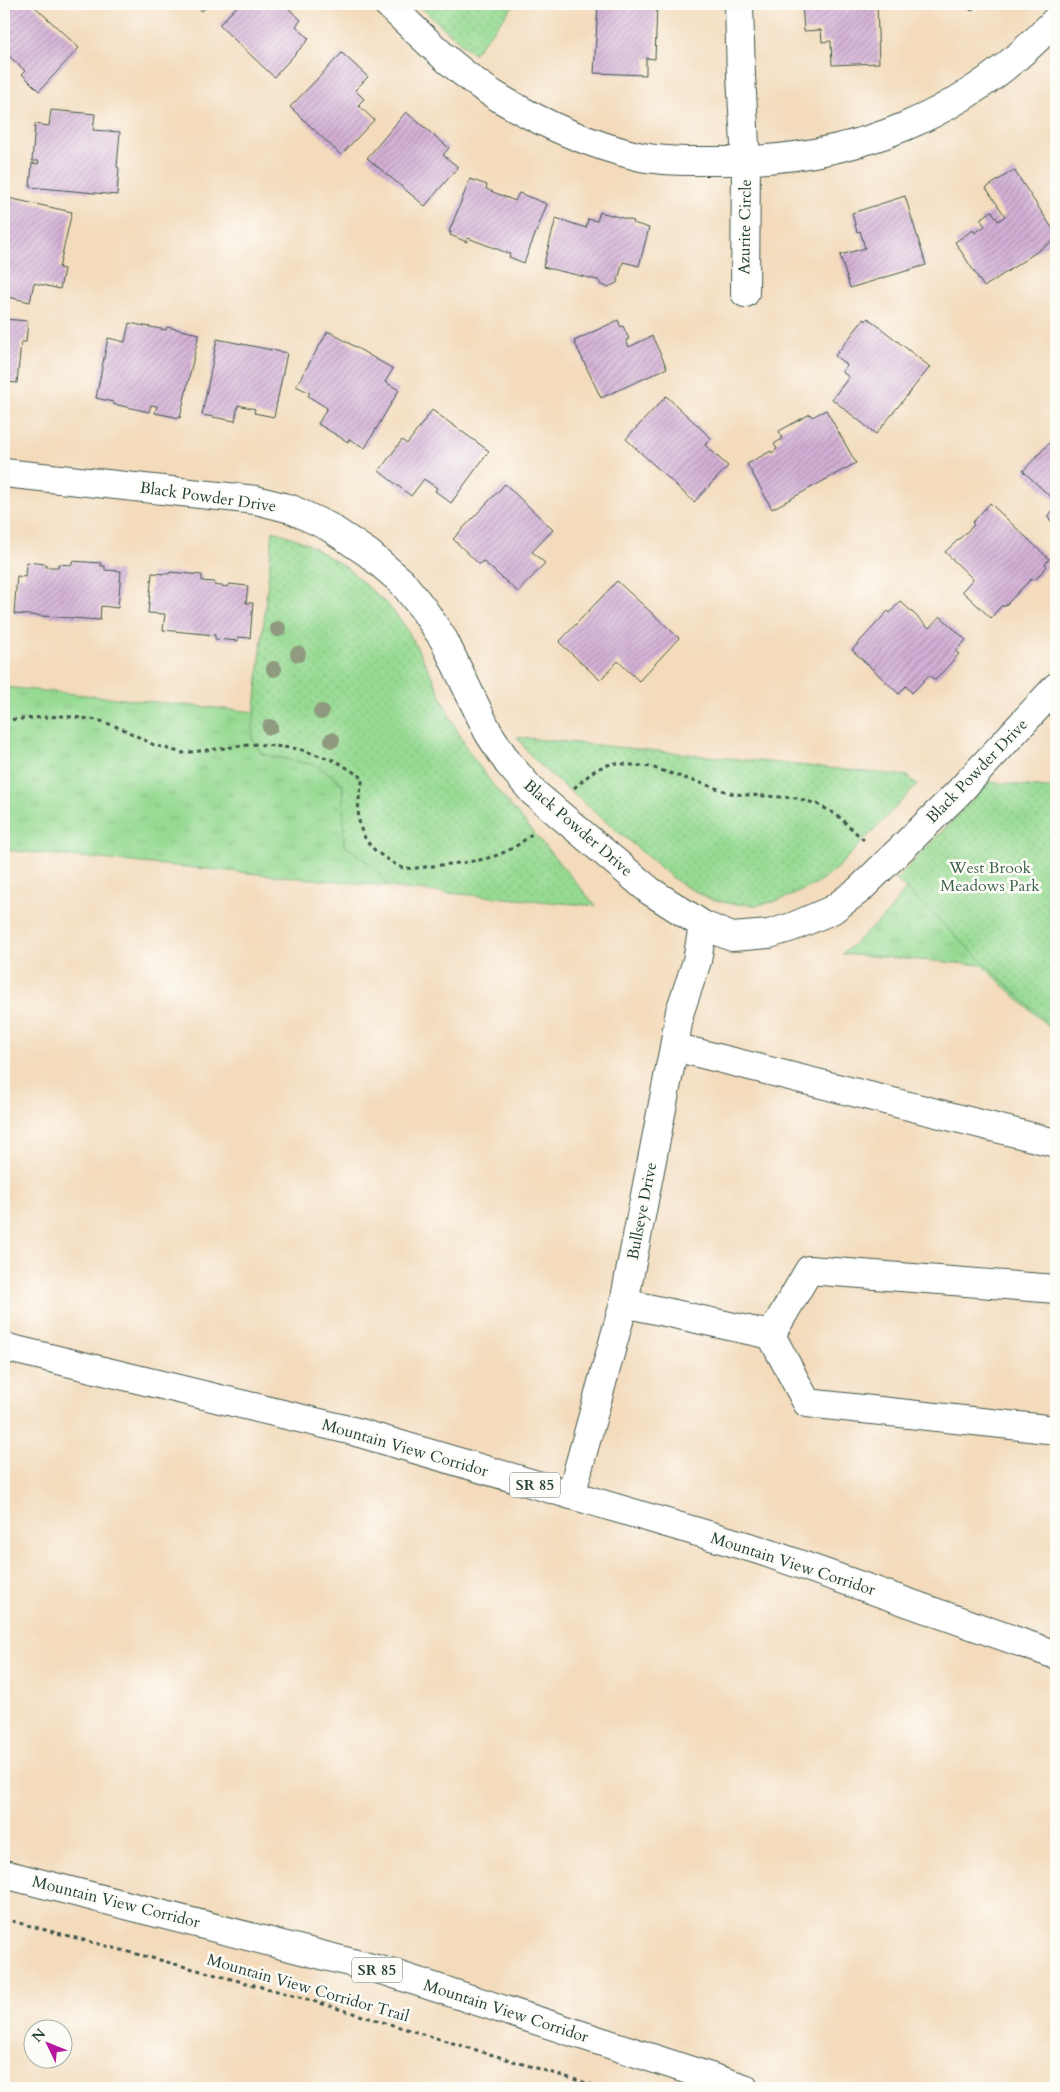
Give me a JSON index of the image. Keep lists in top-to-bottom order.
{
  "streets": {
    "main road": [
      "Azurite Circle",
      "Black Powder Drive",
      "Bullseye Drive",
      "Mountain View Corridor",
      "SR 85"
    ],
    "path": ["Mountain View Corridor Trail"]
  },
  "crossings": [
    ["Black Powder Drive", "Bullseye Drive"],
    ["Bullseye Drive", "Mountain View Corridor"]
  ],
  "parks": ["West Brook Meadows Park"],
  "north": "top left"
}
